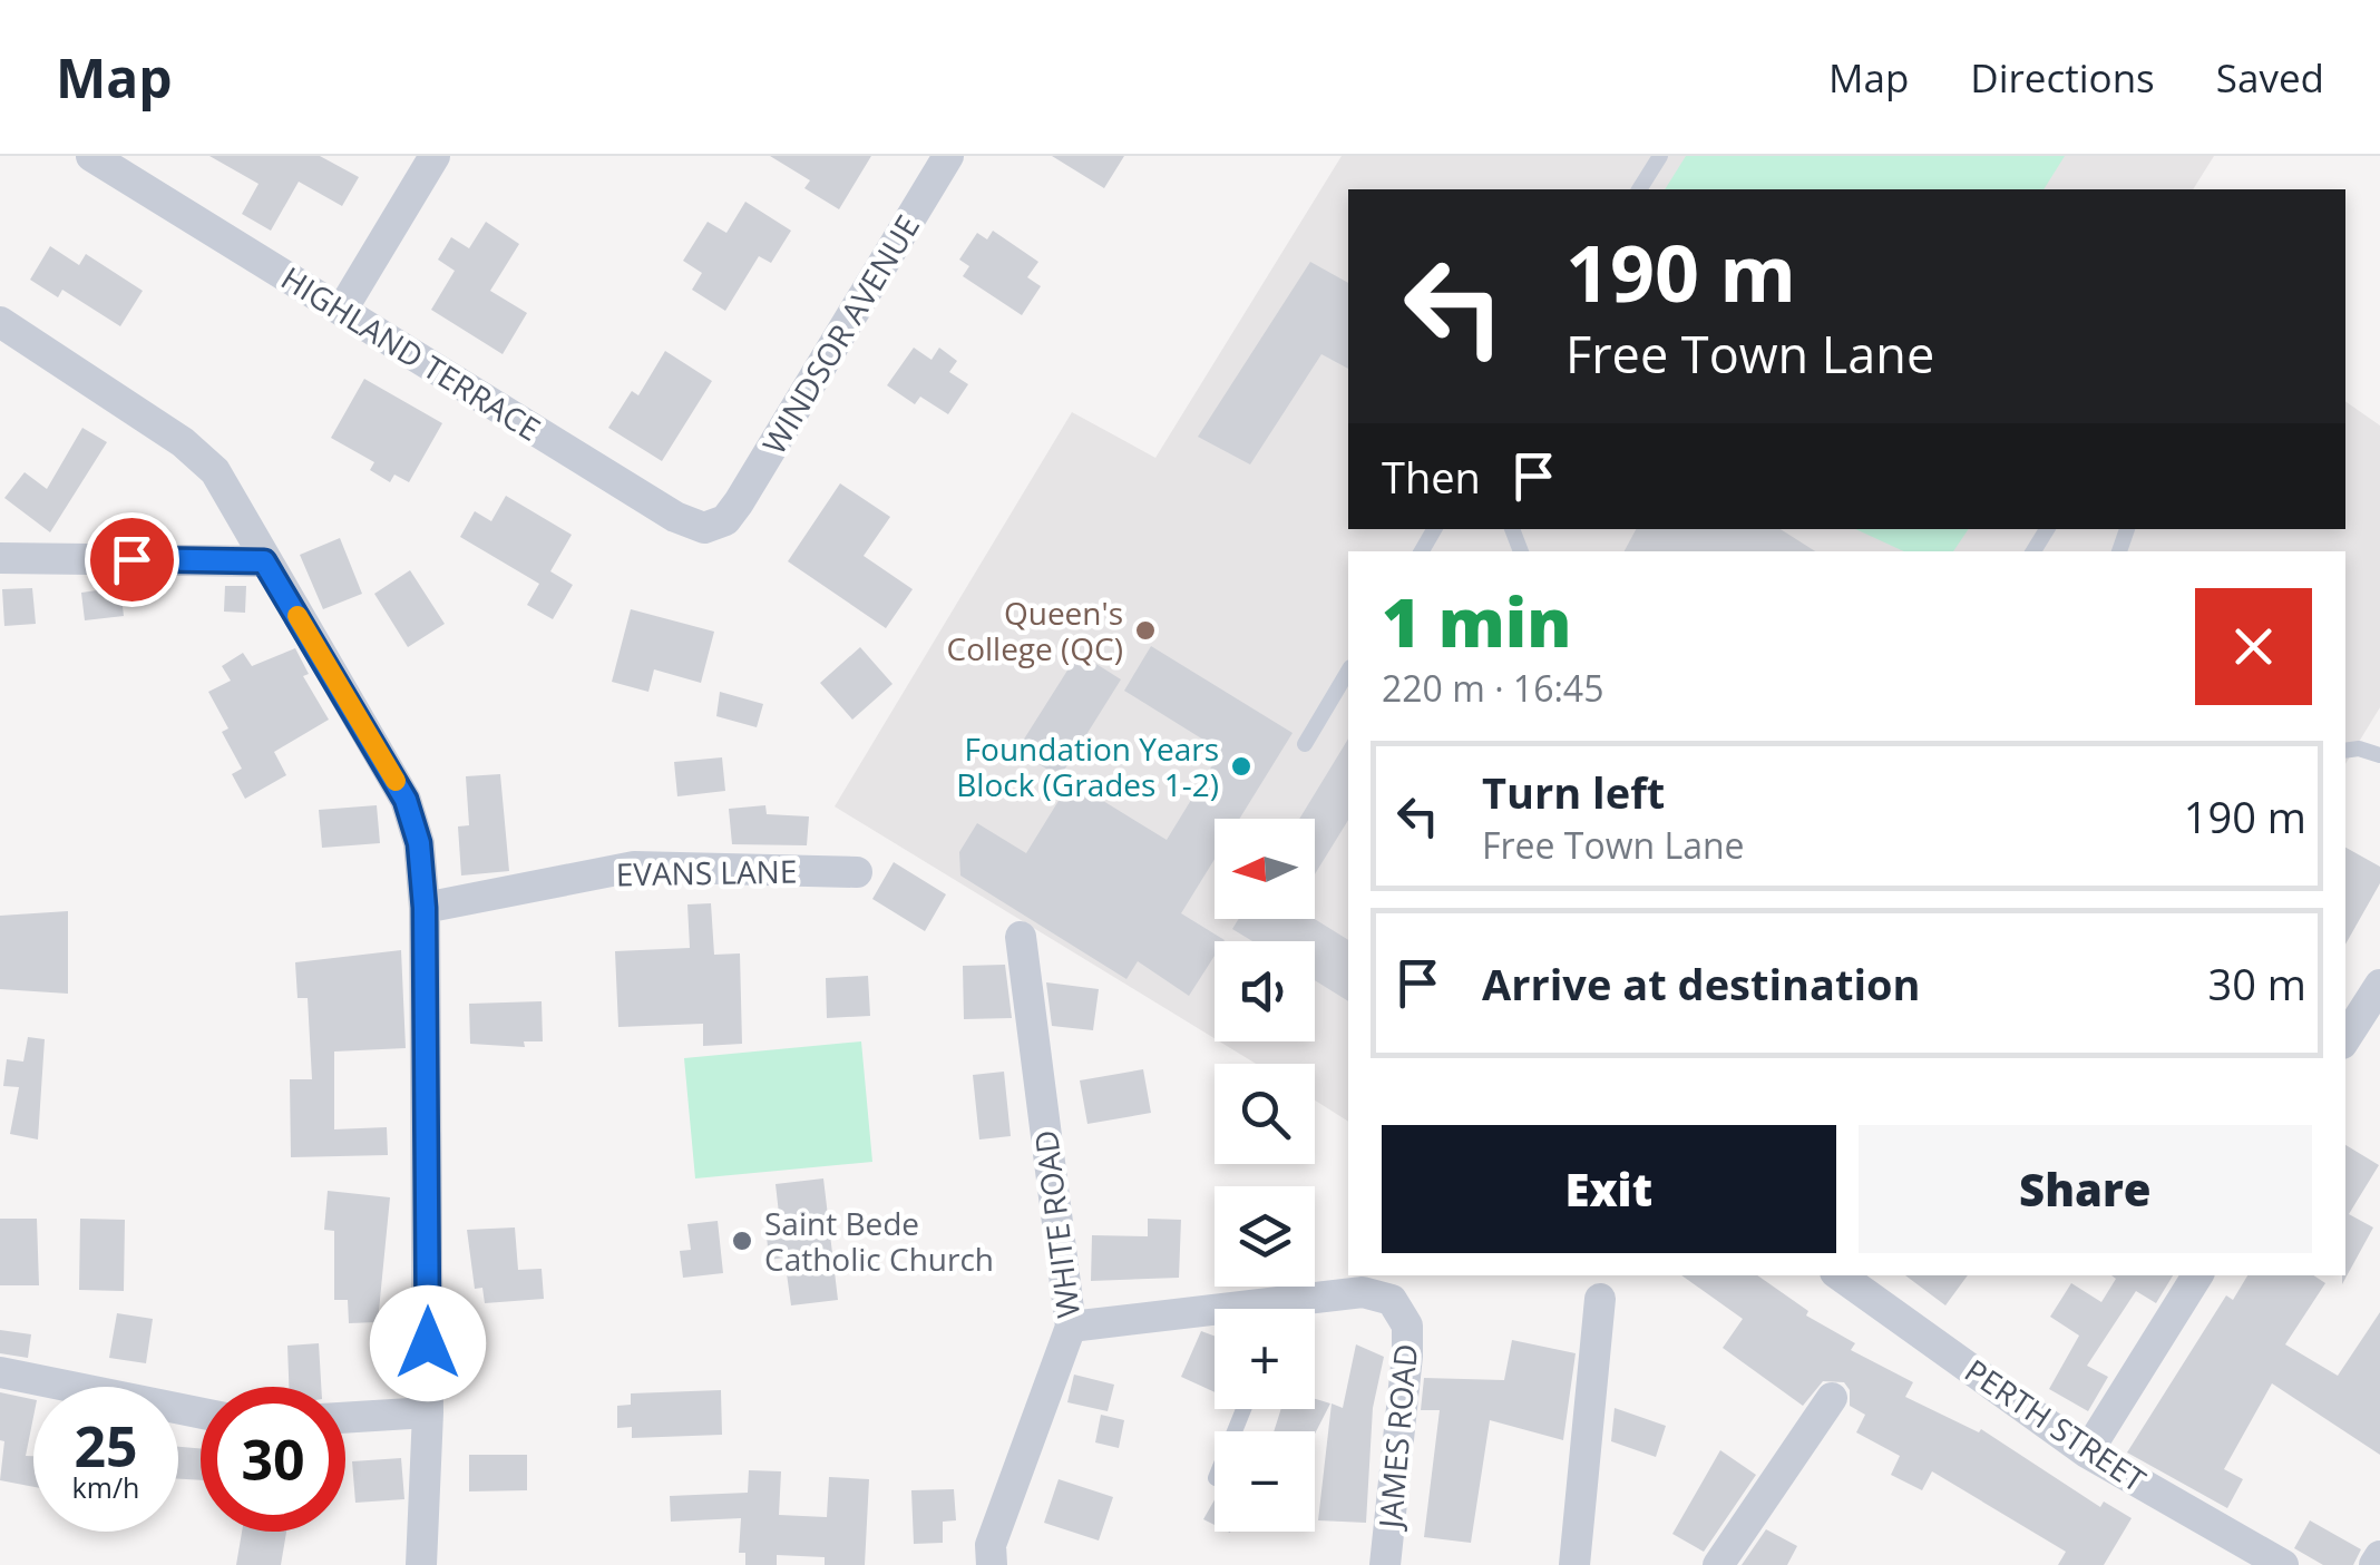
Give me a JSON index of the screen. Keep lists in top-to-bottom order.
{
  "streets": {
    "street": [
      "WINDSOR AVENUE",
      "HIGHLAND TERRACE",
      "EVANS LANE",
      "WHITE ROAD",
      "PERTH STREET",
      "JAMES ROAD"
    ]
  },
  "crossings": [
    ["WINDSOR AVENUE", "HIGHLAND TERRACE"],
    ["WHITE ROAD", "JAMES ROAD"]
  ],
  "places": ["Queen's College (QC)", "Foundation Years Block (Grades 1-2)", "Saint Bede Catholic Church"],
  "north": "left",
  "page": {
    "header": "Map",
    "nav": ["Map", "Directions", "Saved"],
    "turn": ["190 m", "Free Town Lane"],
    "then": "Then",
    "heading": ["1 min", "220 m · 16:45"],
    "list": [
      {
        "name": "Turn left",
        "note": "Free Town Lane",
        "value": "190 m"
      },
      {
        "name": "Arrive at destination",
        "value": "30 m"
      }
    ],
    "map_buttons": ["+", "−"],
    "buttons": ["Exit", "Share"],
    "speed": "25 km/h",
    "limit": "30"
  }
}
